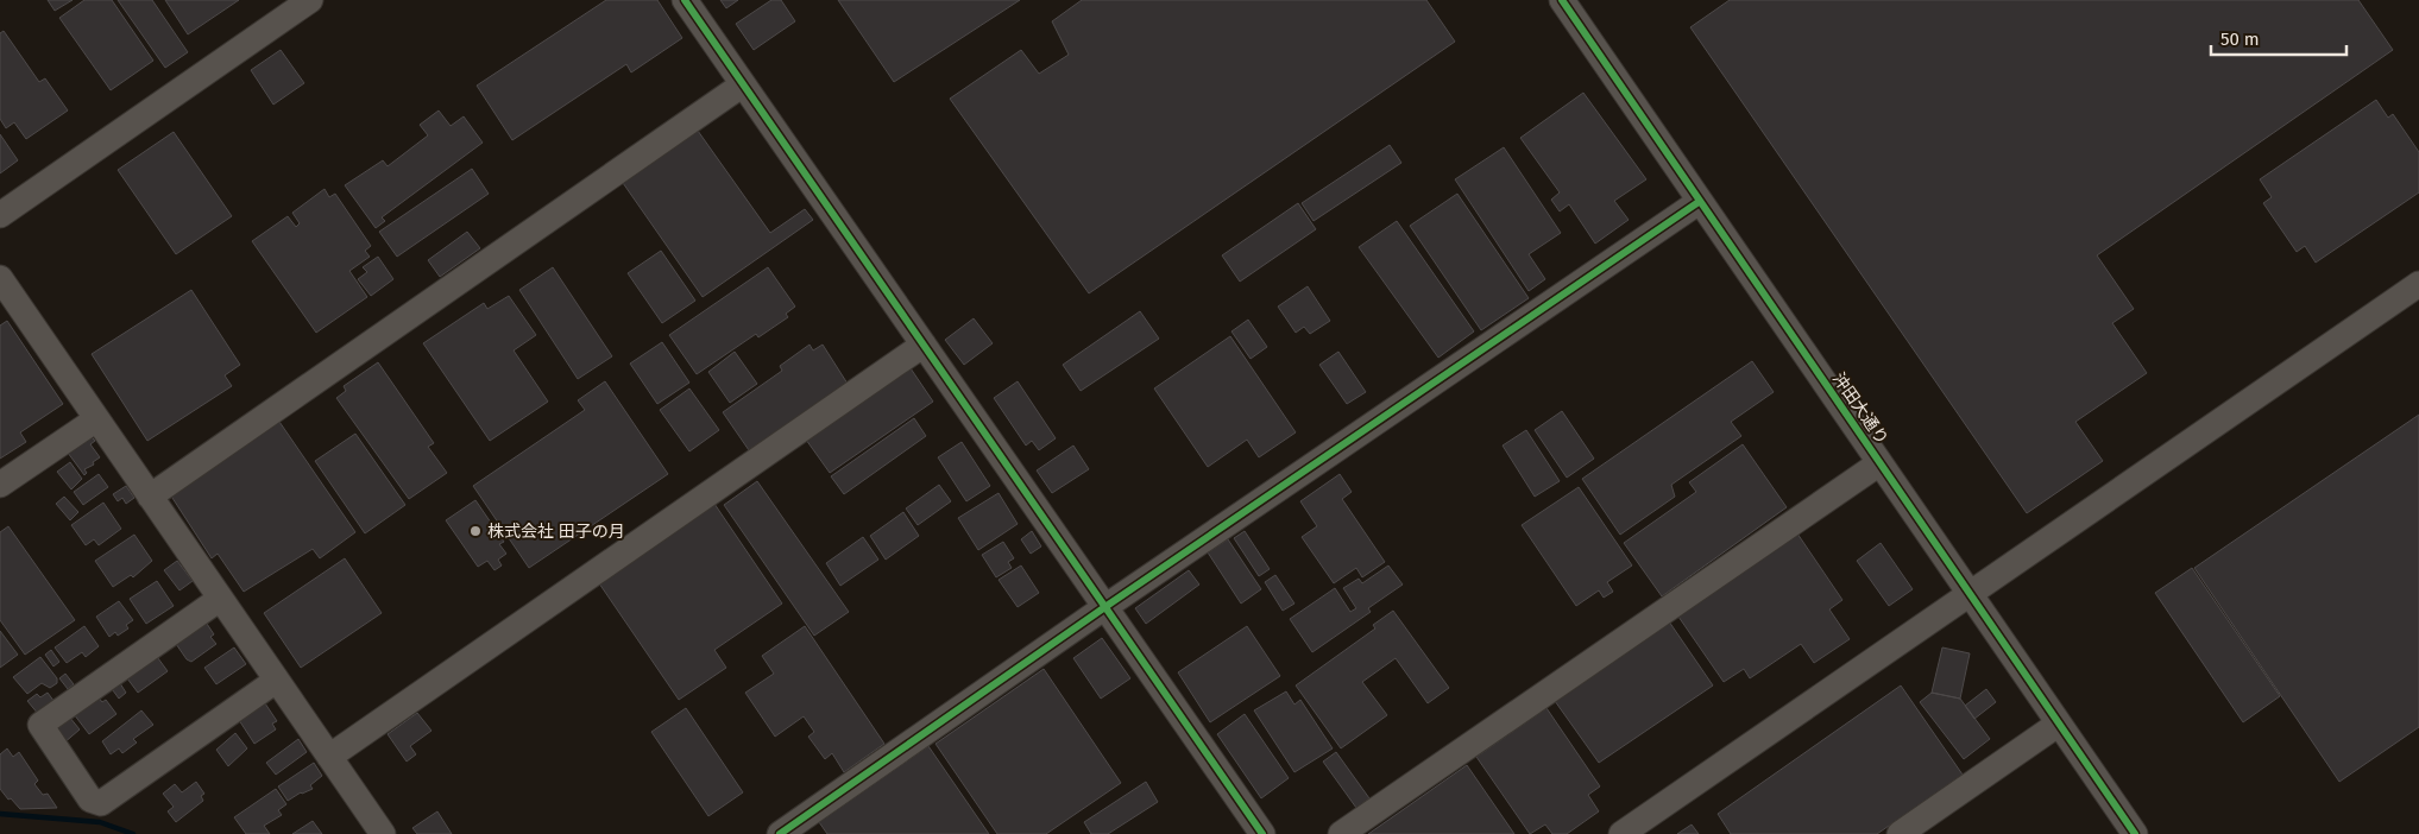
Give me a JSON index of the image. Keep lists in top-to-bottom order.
{
  "streets": {
    "street": ["沖田大通り"]
  },
  "places": ["株式会社 田子の月"],
  "scale_bar": "50 m"
}
